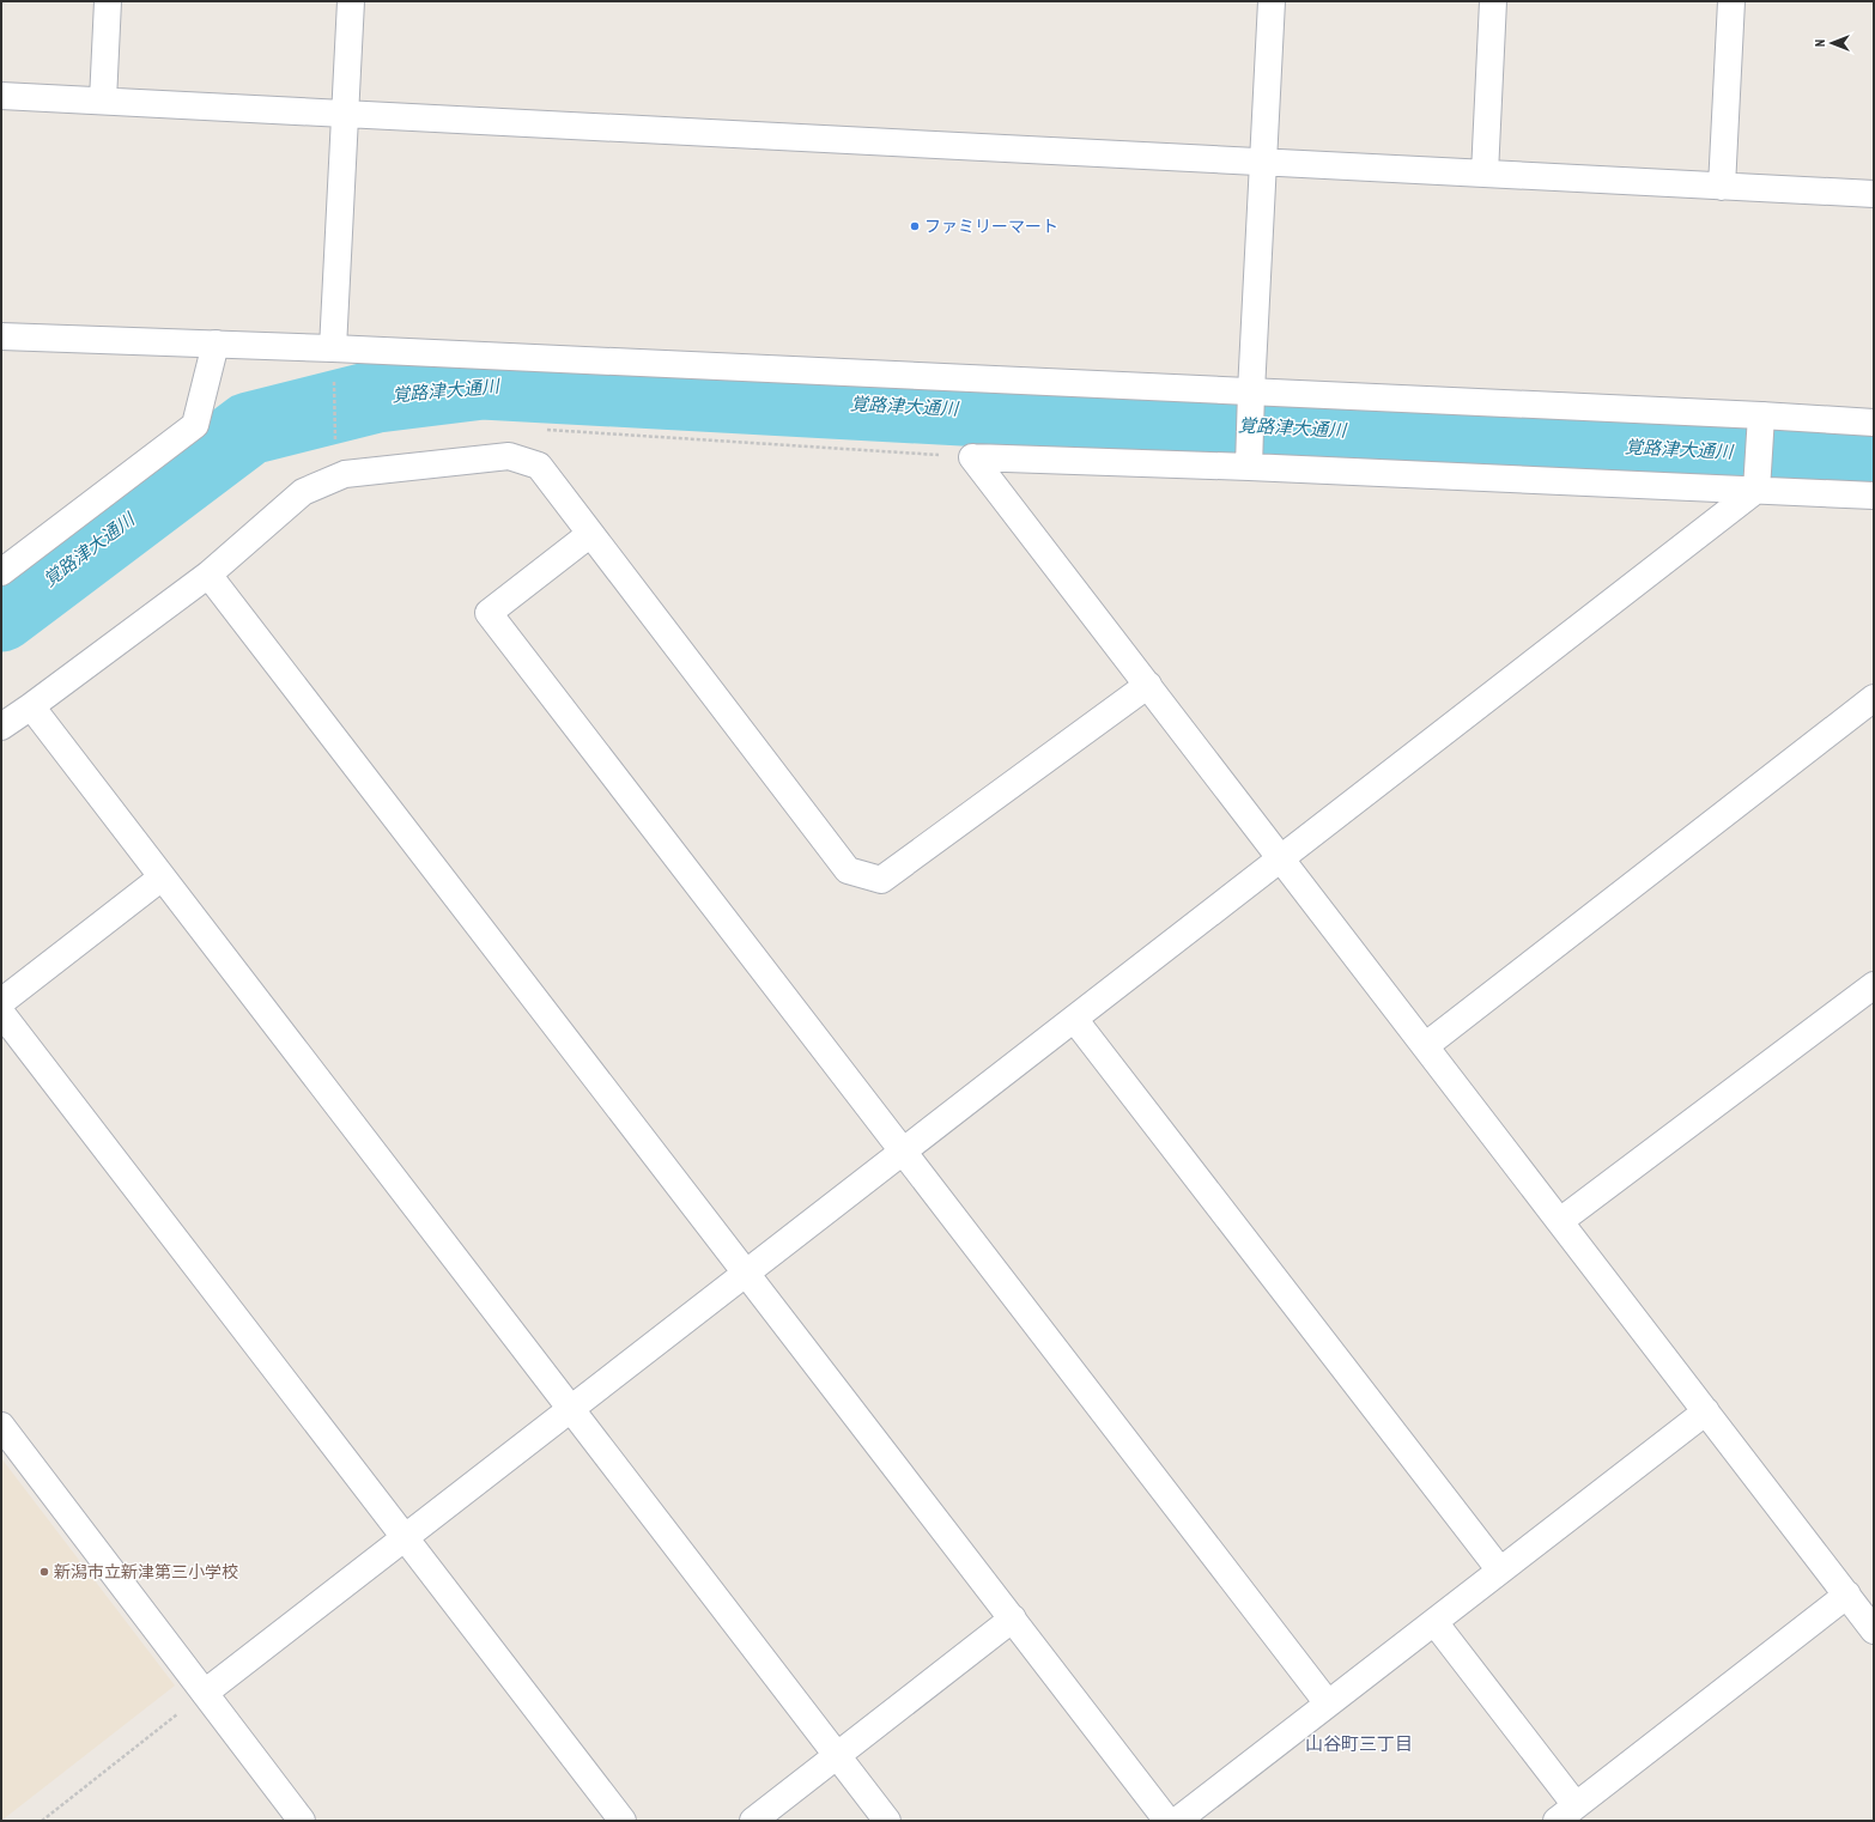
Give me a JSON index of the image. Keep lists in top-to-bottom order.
{
  "districts": ["山谷町三丁目"],
  "water": ["覚路津大通川"],
  "places": ["ファミリーマート", "新潟市立新津第三小学校"],
  "north": "left"
}
